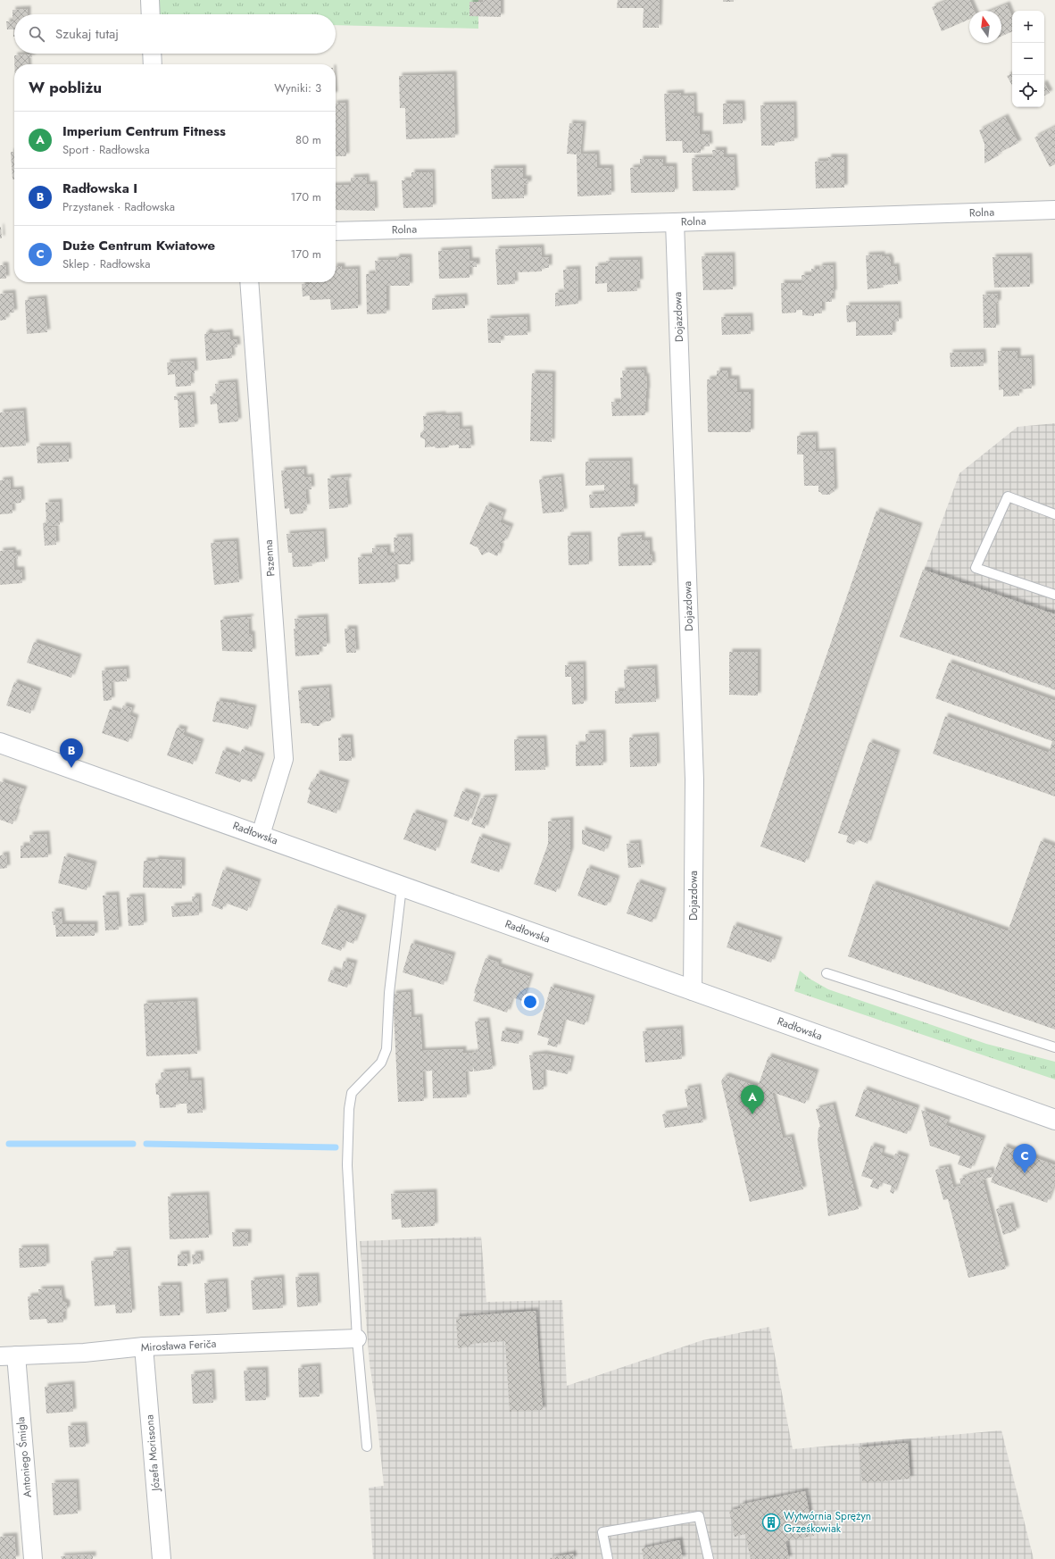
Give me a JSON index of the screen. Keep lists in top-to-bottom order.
{
  "streets": {
    "street": [
      "Rolna",
      "Dojazdowa",
      "Pszenna",
      "Radłowska",
      "Mirosława Feriča",
      "Józefa Morissona",
      "Antoniego Śmigla"
    ]
  },
  "crossings": [
    ["Rolna", "Dojazdowa"],
    ["Dojazdowa", "Radłowska"],
    ["Pszenna", "Radłowska"],
    ["Mirosława Feriča", "Józefa Morissona"],
    ["Mirosława Feriča", "Antoniego Śmigla"]
  ],
  "places": {
    "building": ["Wytwórnia Sprężyn Grześkowiak"]
  },
  "north": "top",
  "page": {
    "map_buttons": ["+", "−"],
    "search": "Szukaj tutaj",
    "heading": ["W pobliżu", "Wyniki: 3"],
    "list": [
      {
        "mark": "A",
        "name": "Imperium Centrum Fitness",
        "note": "Sport · Radłowska",
        "value": "80 m"
      },
      {
        "mark": "B",
        "name": "Radłowska I",
        "note": "Przystanek · Radłowska",
        "value": "170 m"
      },
      {
        "mark": "C",
        "name": "Duże Centrum Kwiatowe",
        "note": "Sklep · Radłowska",
        "value": "170 m"
      }
    ],
    "pins": ["B", "A", "C"]
  }
}
